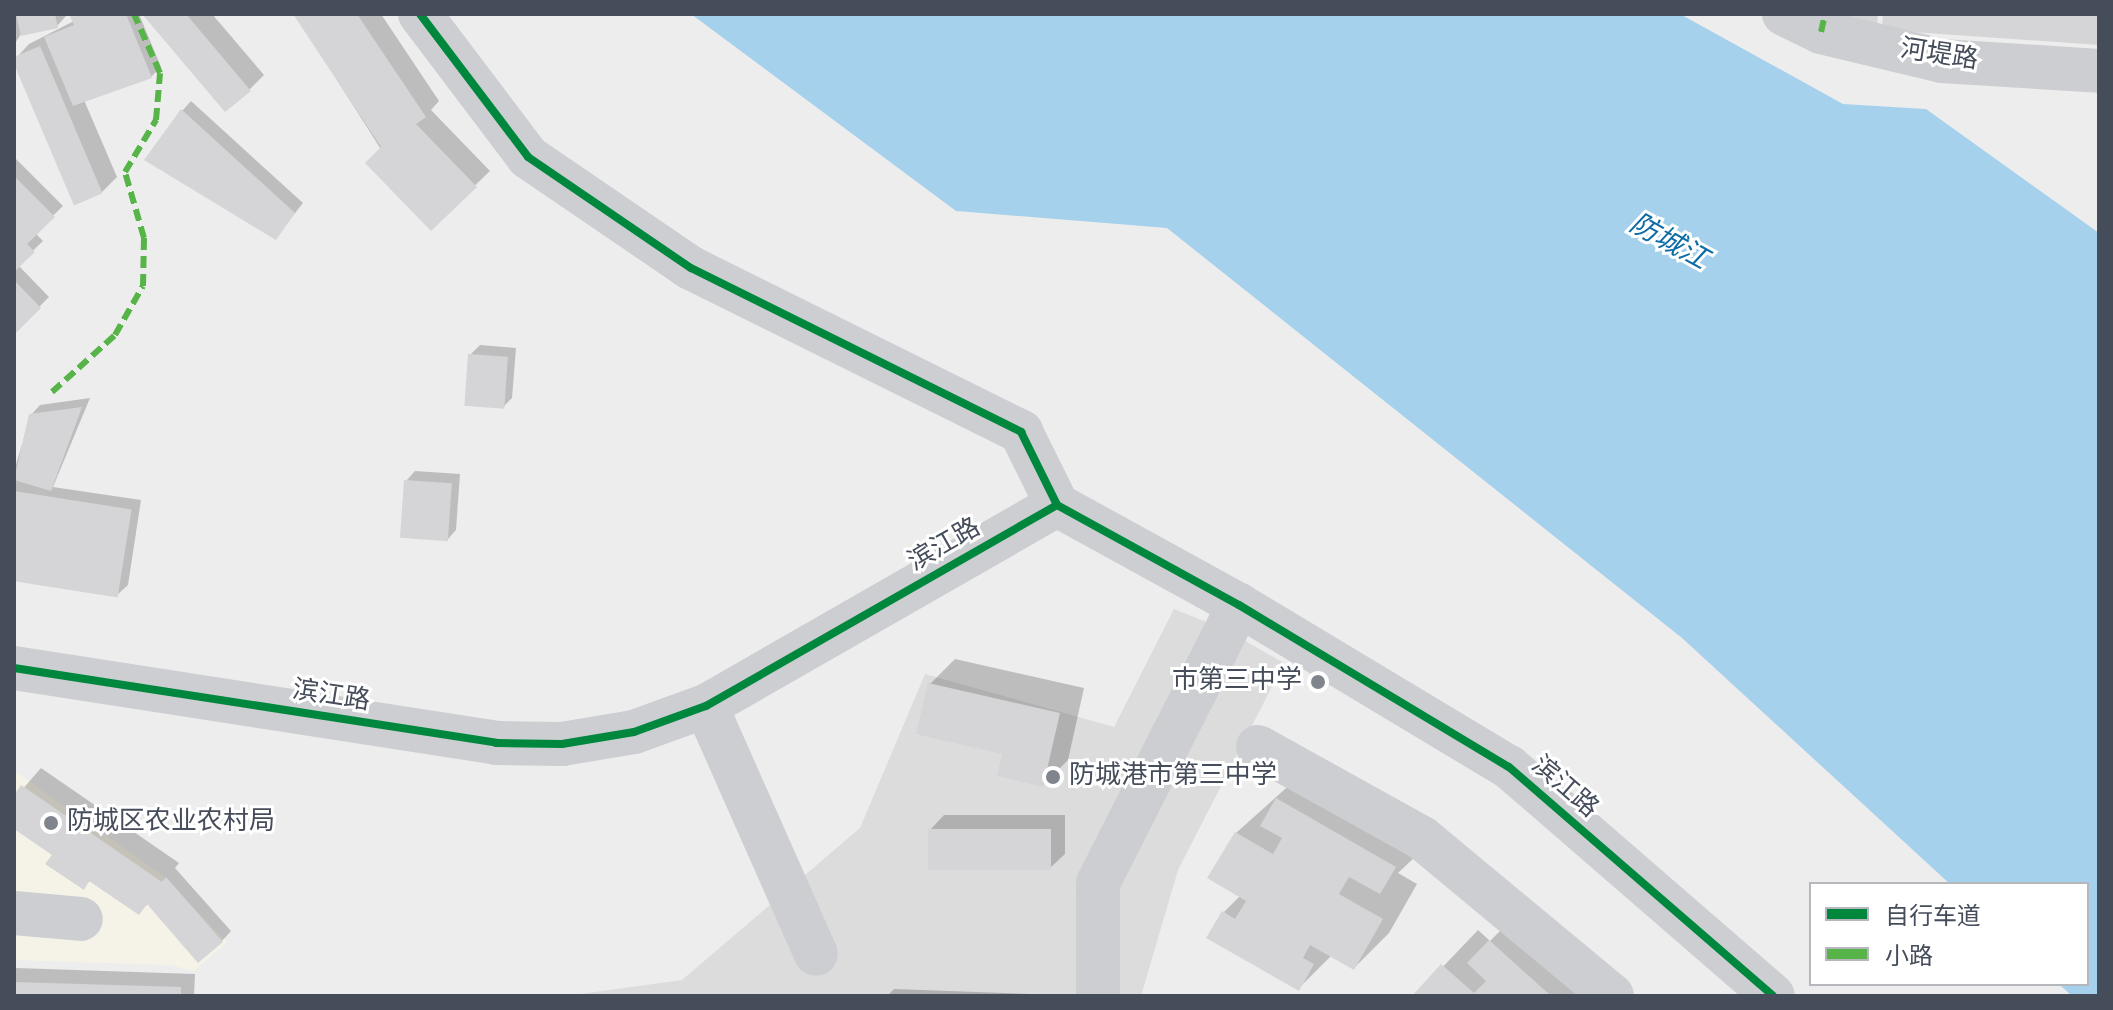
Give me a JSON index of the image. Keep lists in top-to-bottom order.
{
  "streets": {
    "street": ["河堤路", "滨江路"]
  },
  "water": ["防城江"],
  "places": ["巿第三中学", "防城港市第三中学", "防城区农业农村局"],
  "legend": ["自行车道", "小路"]
}
